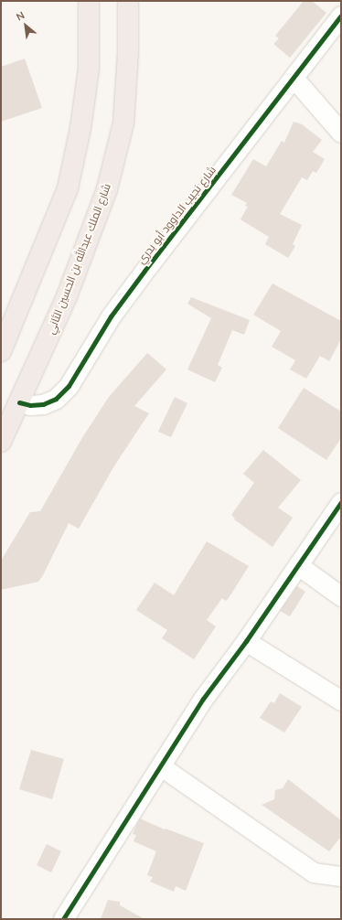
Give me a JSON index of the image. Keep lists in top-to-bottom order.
{
  "streets": {
    "highway": ["شارع الملك عبدالله بن الحسين الثاني"],
    "street": ["شارع نجيب الداوود أبو بدري"]
  },
  "crossings": [
    ["شارع نجيب الداوود أبو بدري", "شارع الملك عبدالله بن الحسين الثاني"]
  ],
  "north": "top left"
}
